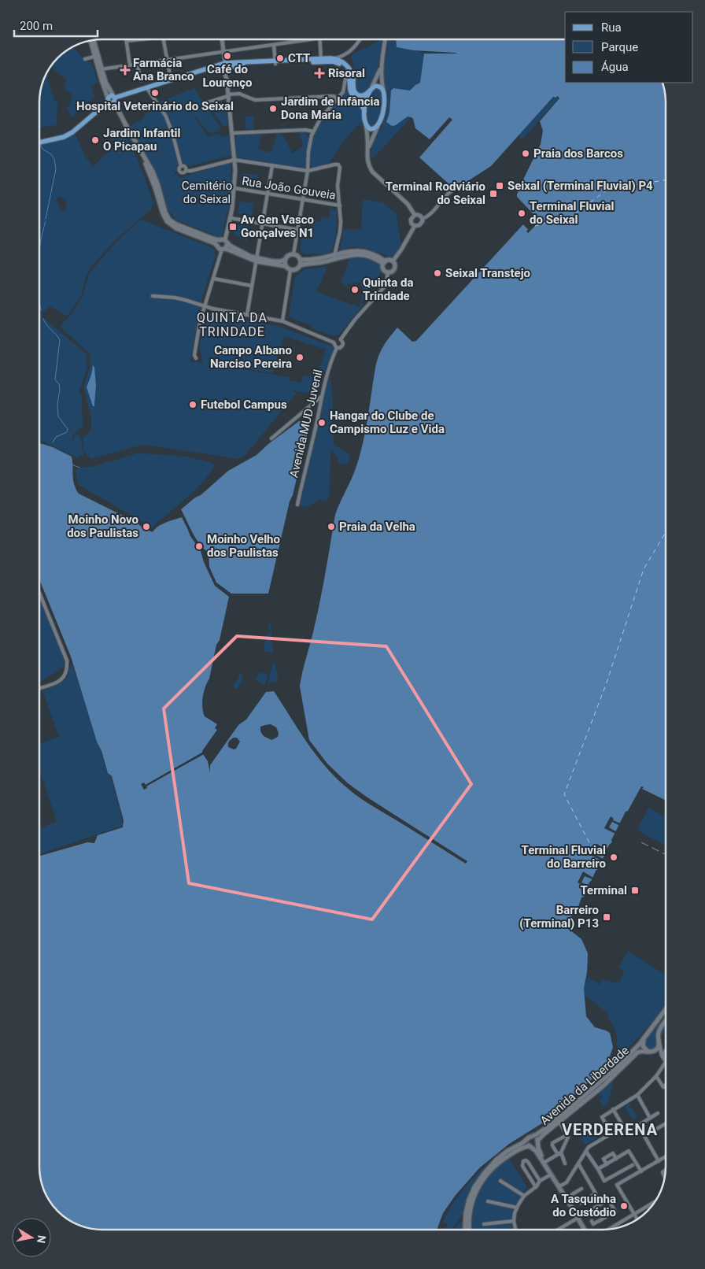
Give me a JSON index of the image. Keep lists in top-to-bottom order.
{
  "streets": {
    "main road": ["Avenida da Liberdade"],
    "street": ["Rua João Gouveia", "Avenida MUD Juvenil"]
  },
  "districts": ["QUINTA DA TRINDADE", "VERDERENA"],
  "parks": ["Cemitério do Seixal"],
  "places": {
    "other": [
      "Café do Lourenço",
      "CTT",
      "Hospital Veterinário do Seixal",
      "Jardim de Infância Dona Maria",
      "Jardim Infantil O Picapau",
      "Praia dos Barcos",
      "Terminal Fluvial do Seixal",
      "Seixal Transtejo",
      "Quinta da Trindade",
      "Campo Albano Narciso Pereira",
      "Futebol Campus",
      "Hangar do Clube de Campismo Luz e Vida",
      "Moinho Novo dos Paulistas",
      "Praia da Velha",
      "Moinho Velho dos Paulistas",
      "Terminal Fluvial do Barreiro",
      "A Tasquinha do Custódio"
    ],
    "health": ["Farmácia Ana Branco", "Risoral"],
    "transit": [
      "Seixal (Terminal Fluvial) P4",
      "Terminal Rodviário do Seixal",
      "Av Gen Vasco Gonçalves N1",
      "Terminal",
      "Barreiro (Terminal) P13"
    ]
  },
  "legend": ["Rua", "Parque", "Água"],
  "scale_bar": "200 m",
  "north": "right"
}
